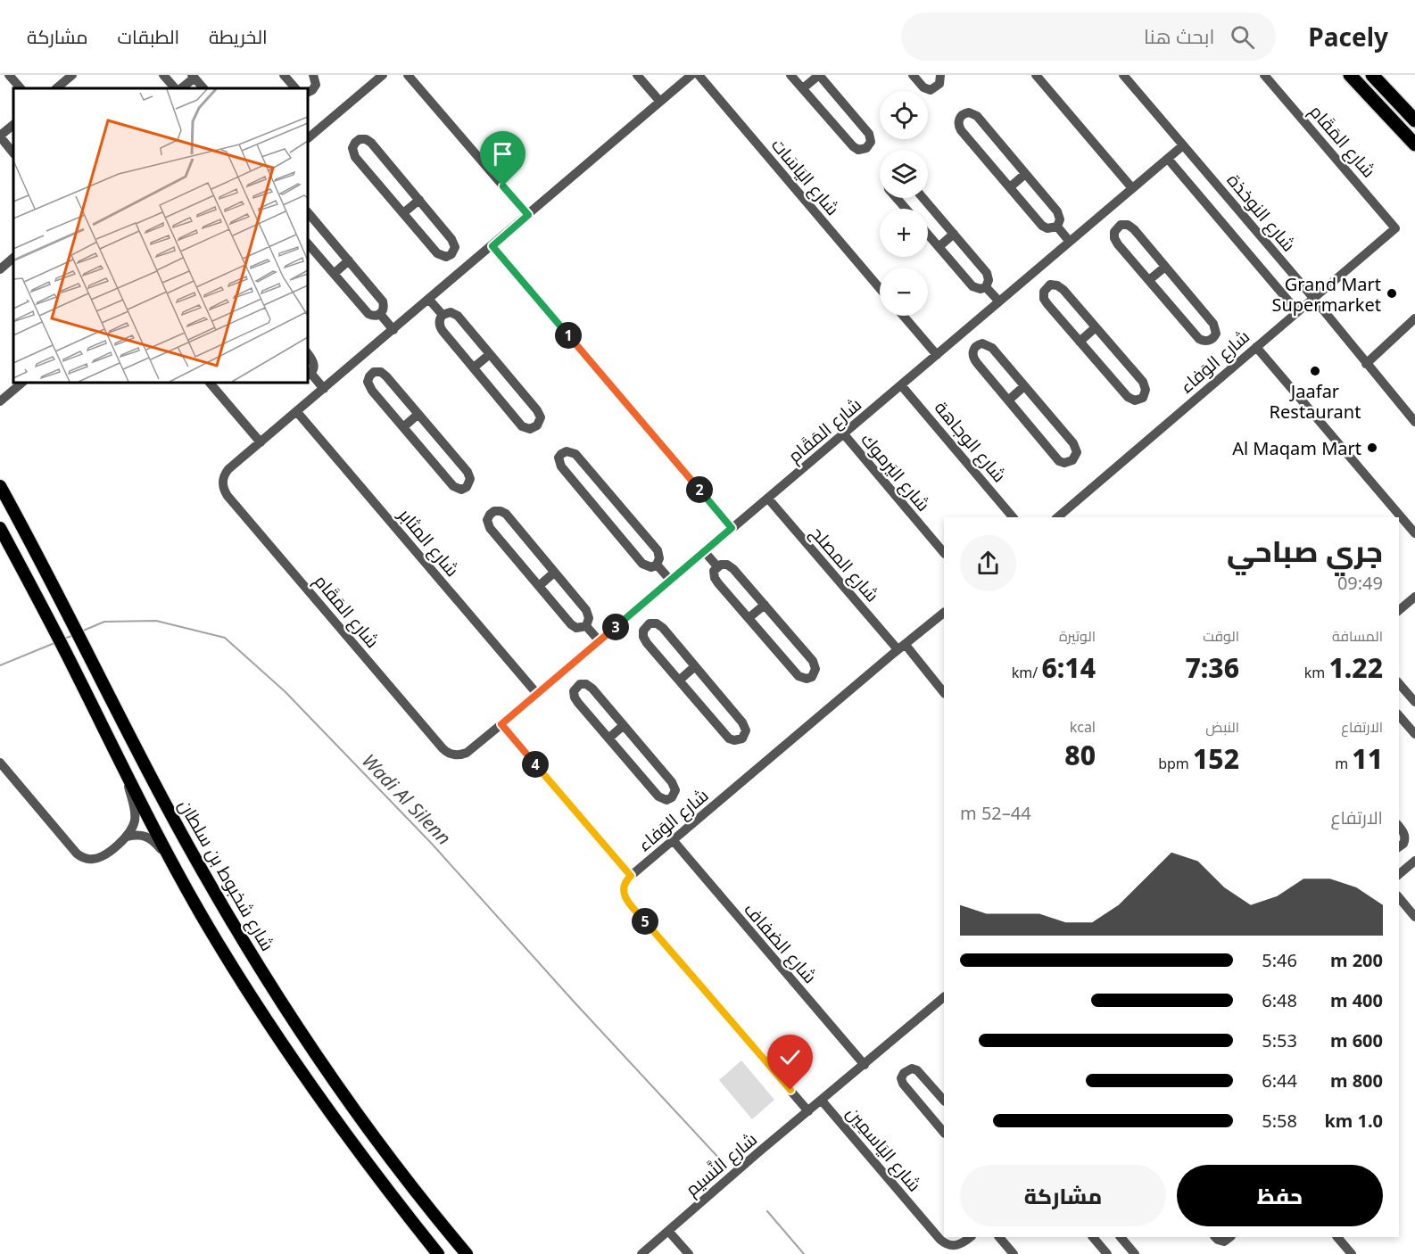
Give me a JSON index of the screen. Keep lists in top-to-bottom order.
{
  "streets": {
    "main road": ["شارع شخبوط بن سلطان"],
    "street": [
      "شارع المَقَام",
      "شارع اليَاسَات",
      "شارع النوخذة",
      "شارع الوَفاء",
      "شارع الوجاهة",
      "شارع اليَرموك",
      "شارع المثابر",
      "شارع المصلح",
      "شارع الضفاف",
      "شارع اليَاسمِين",
      "شارع النَّسيم"
    ]
  },
  "crossings": [
    ["شارع المَقَام", "شارع النوخذة"],
    ["شارع المَقَام", "شارع الوَفاء"],
    ["شارع المَقَام", "شارع الوجاهة"],
    ["شارع المَقَام", "شارع اليَرموك"],
    ["شارع المَقَام", "شارع المثابر"],
    ["شارع المَقَام", "شارع المصلح"],
    ["شارع النوخذة", "شارع الوَفاء"],
    ["شارع الوَفاء", "شارع المصلح"],
    ["شارع الوَفاء", "شارع الضفاف"],
    ["شارع الضفاف", "شارع النَّسيم"],
    ["شارع اليَاسمِين", "شارع النَّسيم"]
  ],
  "water": ["Wadi Al Silenn"],
  "places": ["Grand Mart Supermarket", "Jaafar Restaurant", "Al Maqam Mart"],
  "page": {
    "header": "Pacely",
    "search": "ابحث هنا",
    "nav": ["الخريطة", "الطبقات", "مشاركة"],
    "map_buttons": ["+", "−"],
    "pins": [
      "1",
      "2",
      "3",
      "4",
      "5"
    ],
    "heading": ["جري صباحي", "09:49"],
    "stats": [
      ["المسافة", "1.22 km"],
      ["الوقت", "7:36"],
      ["الوتيرة", "6:14 /km"],
      ["الارتفاع", "11 m"],
      ["النبض", "152 bpm"],
      ["kcal", "80"]
    ],
    "chart": ["الارتفاع", "44–52 m"],
    "list": [
      {
        "name": "200 m",
        "note": "5:46"
      },
      {
        "name": "400 m",
        "note": "6:48"
      },
      {
        "name": "600 m",
        "note": "5:53"
      },
      {
        "name": "800 m",
        "note": "6:44"
      },
      {
        "name": "1.0 km",
        "note": "5:58"
      }
    ],
    "buttons": ["حفظ", "مشاركة"]
  }
}
